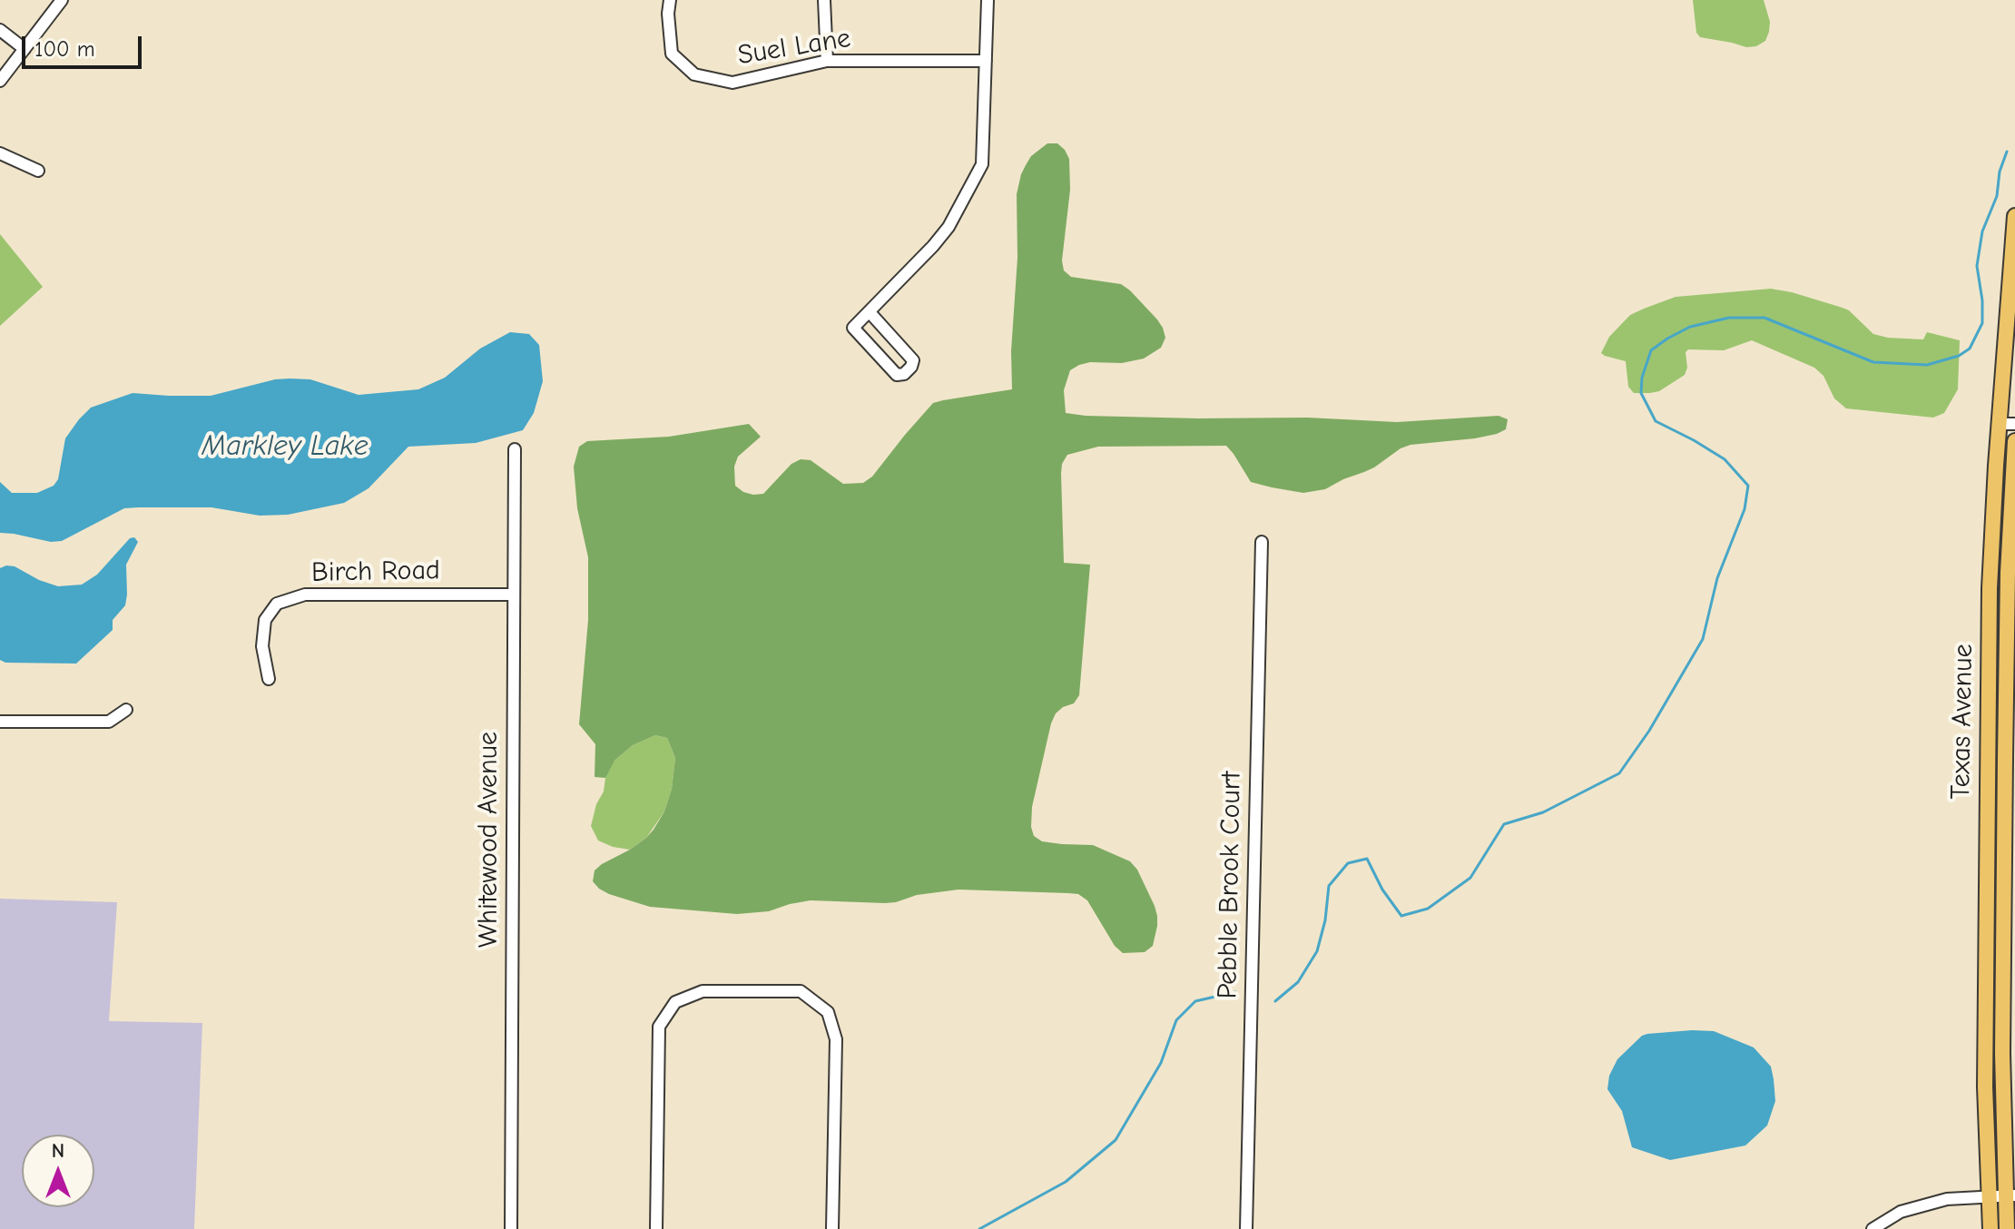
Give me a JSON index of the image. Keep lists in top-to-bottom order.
{
  "streets": {
    "main road": ["Texas Avenue"],
    "street": [
      "Suel Lane",
      "Birch Road",
      "Whitewood Avenue",
      "Pebble Brook Court"
    ]
  },
  "crossings": [
    ["Birch Road", "Whitewood Avenue"]
  ],
  "water": ["Markley Lake"],
  "scale_bar": "100 m",
  "north": "top"
}
